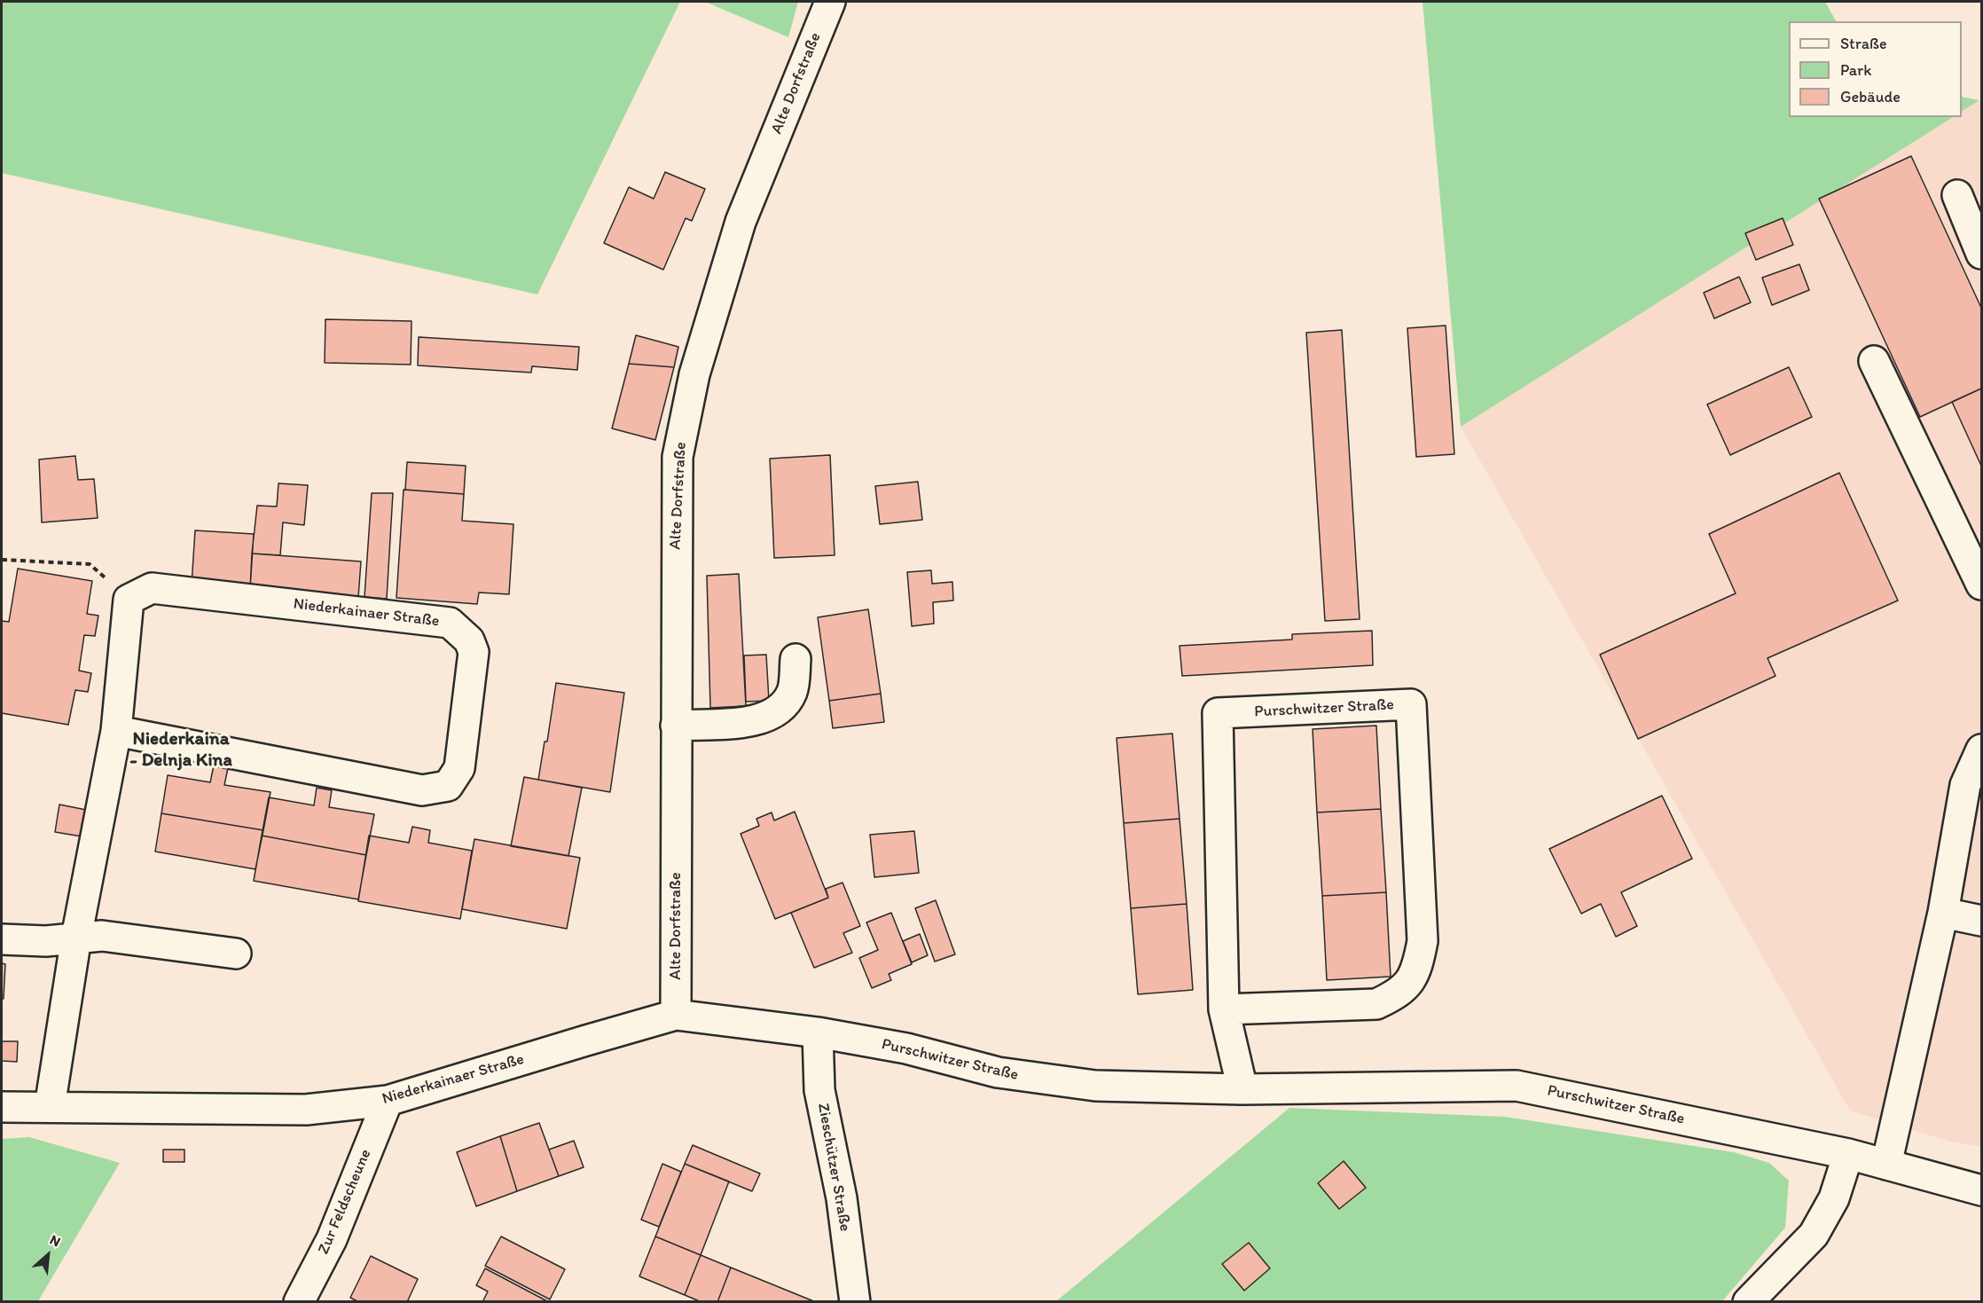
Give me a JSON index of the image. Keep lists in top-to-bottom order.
{
  "streets": {
    "street": [
      "Alte Dorfstraße",
      "Niederkainaer Straße",
      "Purschwitzer Straße",
      "Zieschützer Straße",
      "Zur Feldscheune"
    ]
  },
  "crossings": [
    ["Alte Dorfstraße", "Niederkainaer Straße"],
    ["Niederkainaer Straße", "Purschwitzer Straße"],
    ["Niederkainaer Straße", "Zieschützer Straße"],
    ["Niederkainaer Straße", "Zur Feldscheune"],
    ["Purschwitzer Straße", "Zieschützer Straße"]
  ],
  "districts": ["Niederkaina - Delnja Kina"],
  "legend": ["Straße", "Park", "Gebäude"],
  "north": "top right"
}
